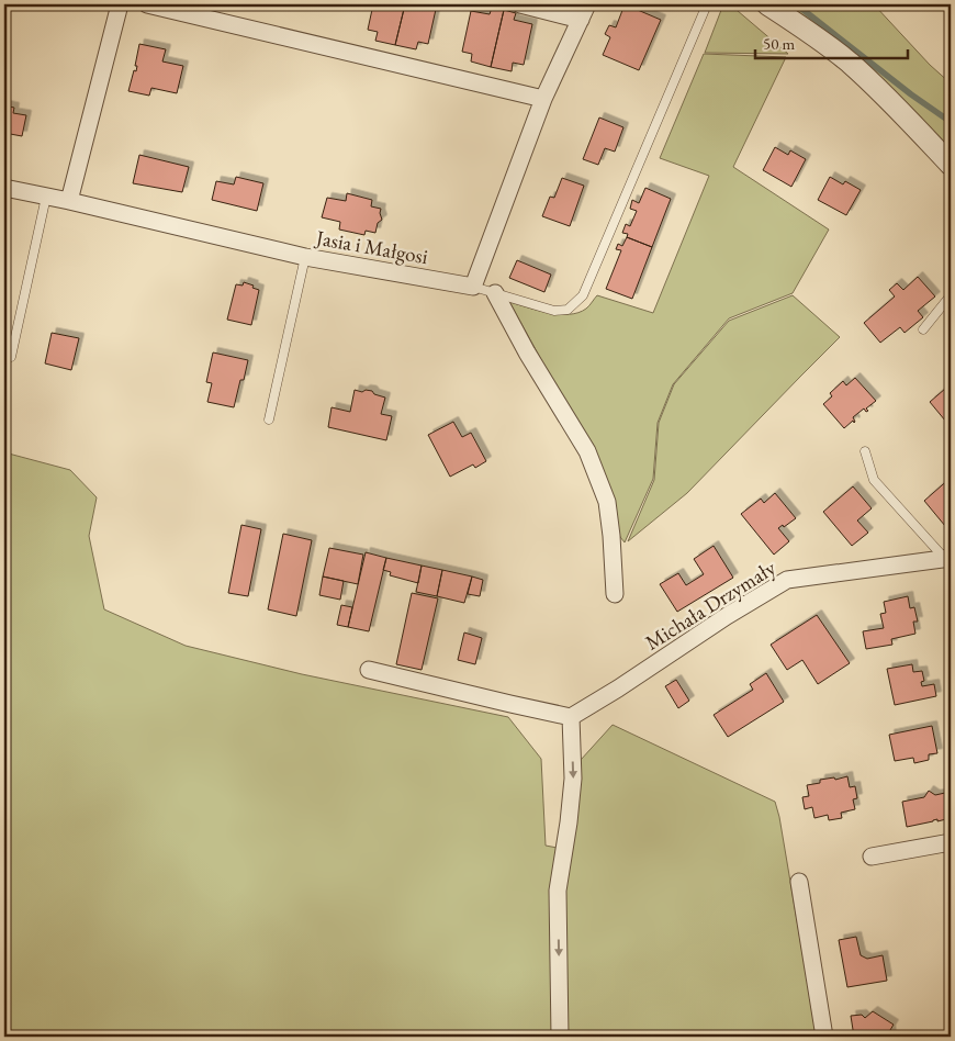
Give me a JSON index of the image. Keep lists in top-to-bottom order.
{
  "streets": {
    "street": ["Jasia i Małgosi", "Michała Drzymały"]
  },
  "scale_bar": "50 m"
}
